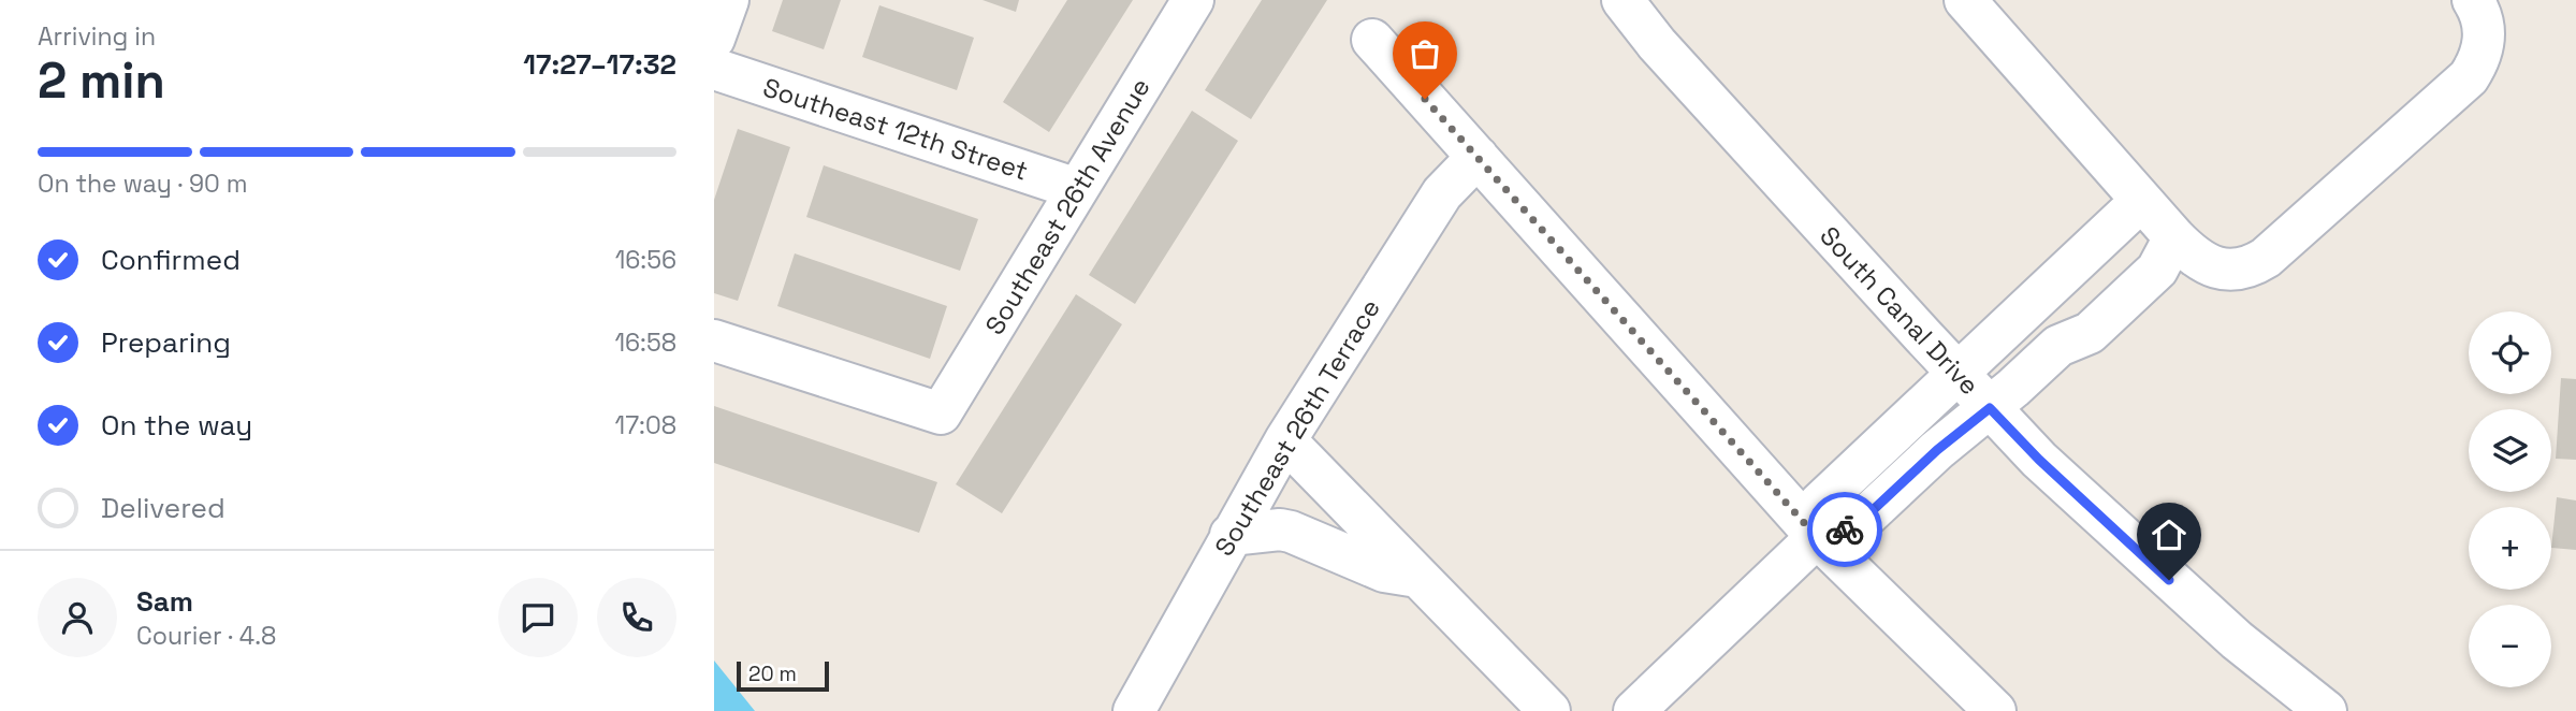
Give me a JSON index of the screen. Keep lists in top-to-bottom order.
{
  "streets": {
    "street": [
      "Southeast 12th Street",
      "Southeast 26th Avenue",
      "South Canal Drive",
      "Southeast 26th Terrace"
    ]
  },
  "crossings": [
    ["Southeast 12th Street", "Southeast 26th Avenue"]
  ],
  "scale_bar": "20 m",
  "page": {
    "heading": ["2 min", "Arriving in", "17:27–17:32"],
    "panel": ["Sam", "Courier · 4.8"],
    "bar": "On the way · 90 m",
    "list": [
      ["Confirmed", "16:56"],
      ["Preparing", "16:58"],
      ["On the way", "17:08"],
      "Delivered"
    ],
    "map_buttons": ["+", "−"],
    "scale": "20 m"
  }
}
